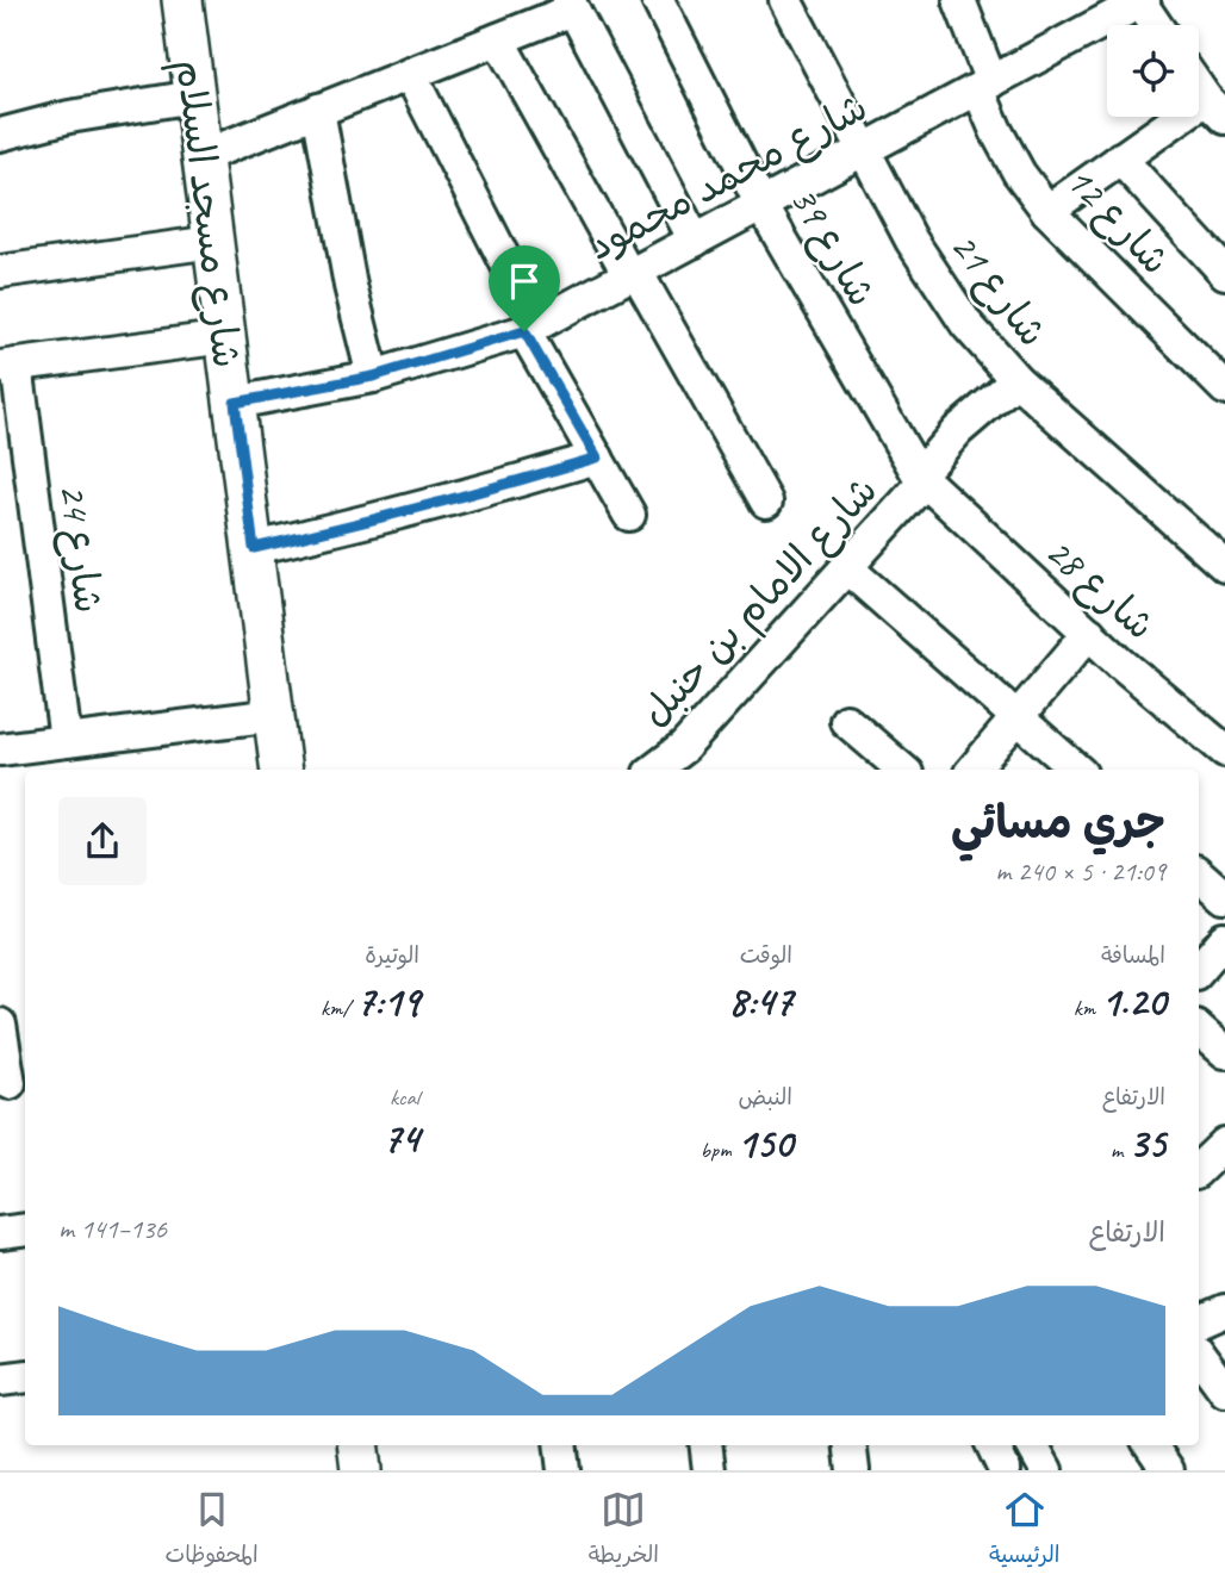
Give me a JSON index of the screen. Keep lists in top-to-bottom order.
{
  "streets": {
    "street": [
      "شارع محمد محمود",
      "شارع مسجد السلام",
      "شارع 12",
      "شارع 39",
      "شارع 21",
      "شارع 24",
      "شارع 28",
      "شارع الامام بن حنبل"
    ]
  },
  "crossings": [
    ["شارع محمد محمود", "شارع مسجد السلام"],
    ["شارع محمد محمود", "شارع 12"],
    ["شارع محمد محمود", "شارع 39"],
    ["شارع محمد محمود", "شارع 21"],
    ["شارع 39", "شارع 28"],
    ["شارع 39", "شارع الامام بن حنبل"],
    ["شارع 21", "شارع الامام بن حنبل"],
    ["شارع 28", "شارع الامام بن حنبل"]
  ],
  "page": {
    "heading": ["جري مسائي", "21:09 · 5 × 240 m"],
    "stats": [
      ["المسافة", "1.20 km"],
      ["الوقت", "8:47"],
      ["الوتيرة", "7:19 /km"],
      ["الارتفاع", "35 m"],
      ["النبض", "150 bpm"],
      ["kcal", "74"]
    ],
    "chart": ["الارتفاع", "136–141 m"],
    "tabs": ["الرئيسية", "الخريطة", "المحفوظات"]
  }
}
